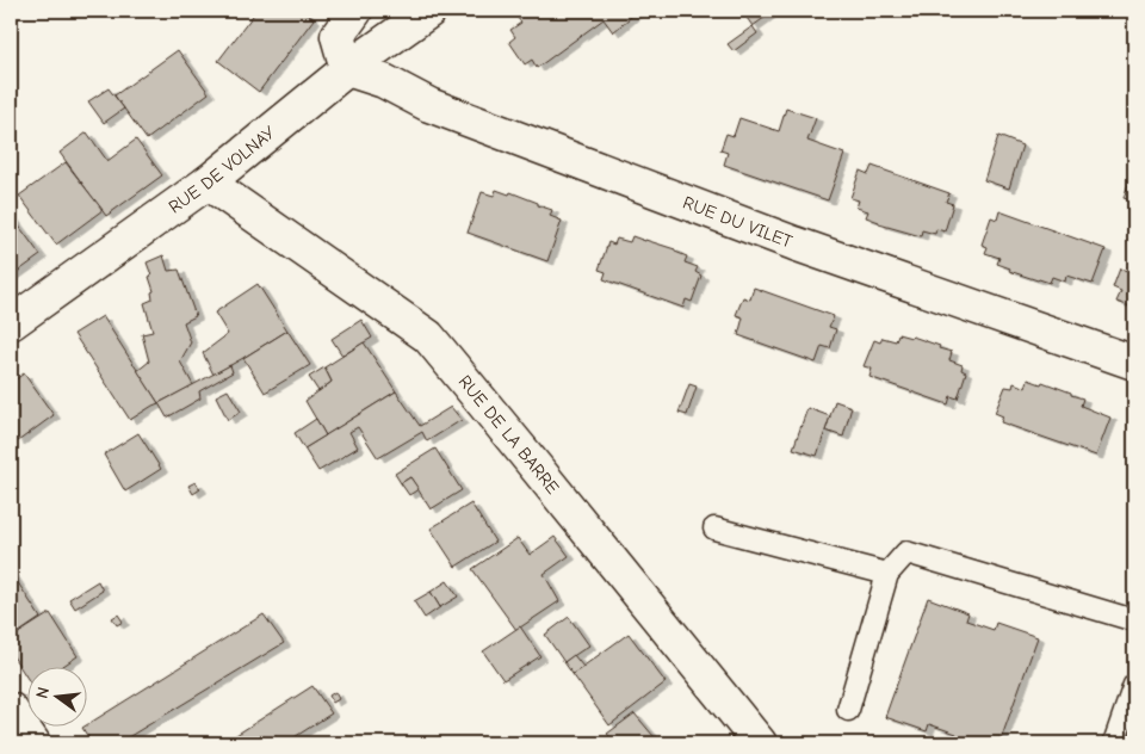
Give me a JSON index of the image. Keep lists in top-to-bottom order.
{
  "streets": {
    "street": ["RUE DE VOLNAY", "RUE DU VILET", "RUE DE LA BARRE"]
  },
  "crossings": [
    ["RUE DE VOLNAY", "RUE DU VILET"],
    ["RUE DE VOLNAY", "RUE DE LA BARRE"]
  ],
  "north": "left"
}
